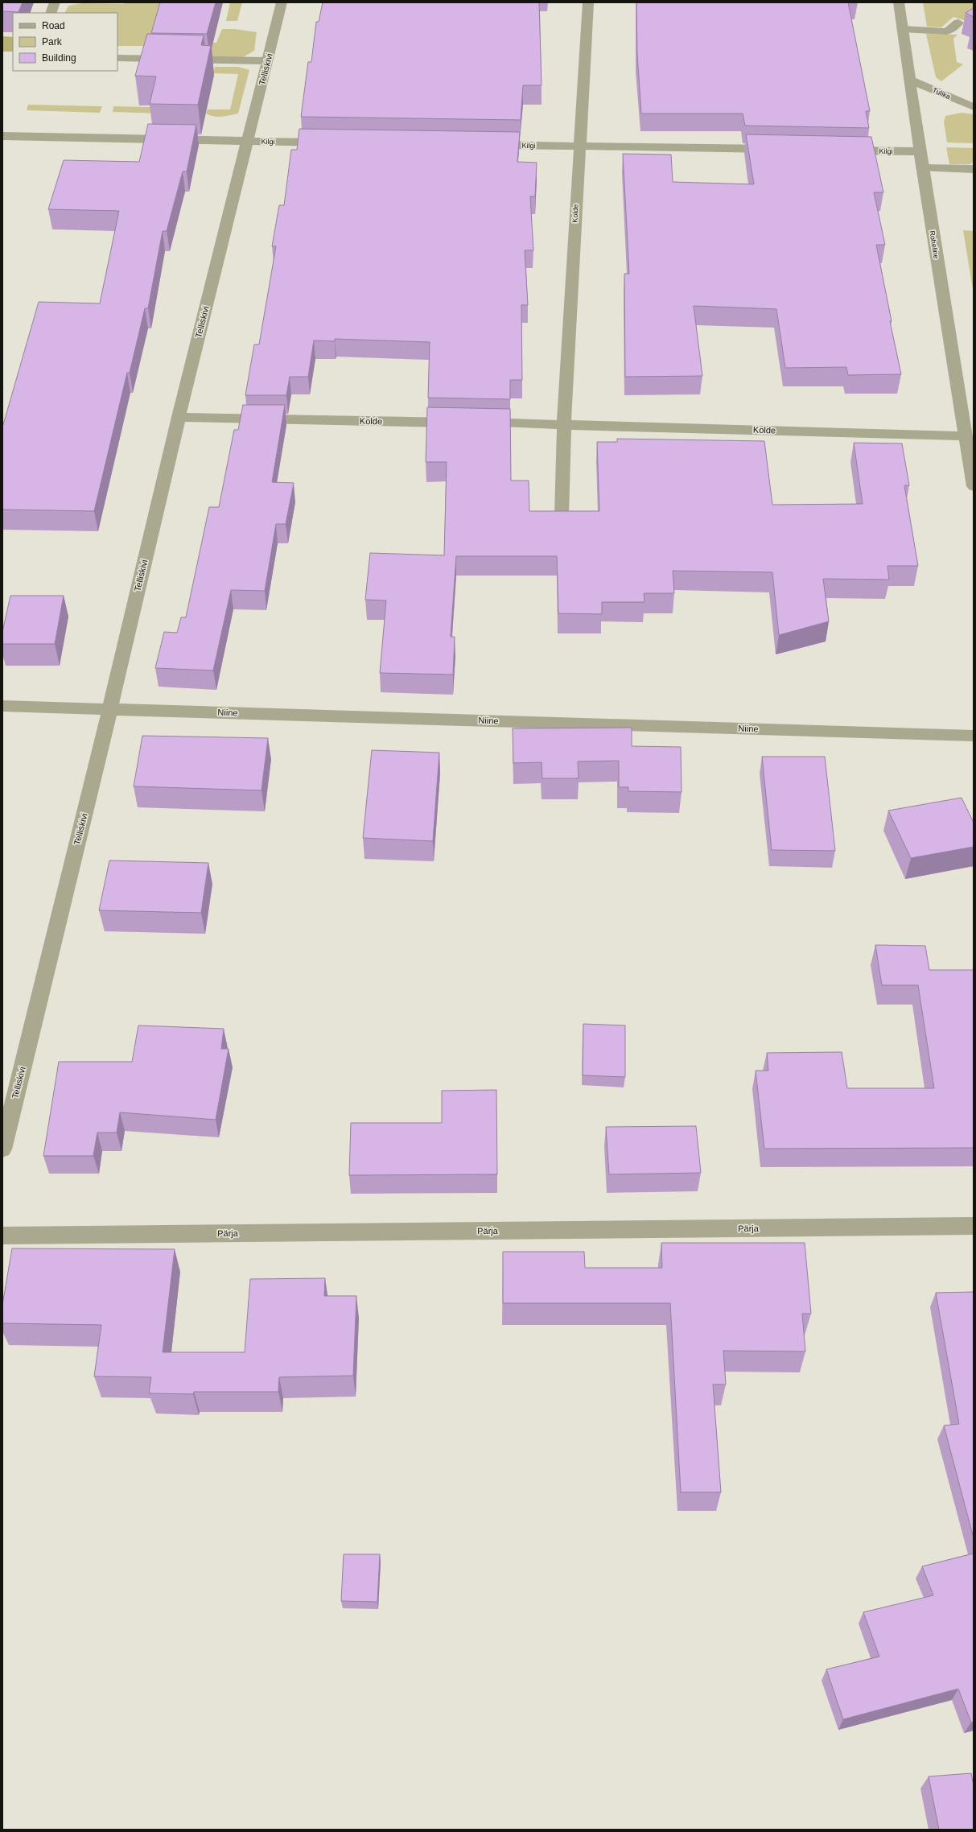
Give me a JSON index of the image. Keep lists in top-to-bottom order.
{
  "streets": {
    "street": [
      "Telliskivi",
      "Tulika",
      "Kilgi",
      "Kolde",
      "Roheline",
      "Niine",
      "Pärja"
    ]
  },
  "crossings": [
    ["Telliskivi", "Kilgi"],
    ["Telliskivi", "Kolde"],
    ["Telliskivi", "Niine"],
    ["Tulika", "Roheline"],
    ["Kilgi", "Kolde"],
    ["Kilgi", "Roheline"],
    ["Kolde", "Roheline"]
  ],
  "legend": ["Road", "Park", "Building"]
}
